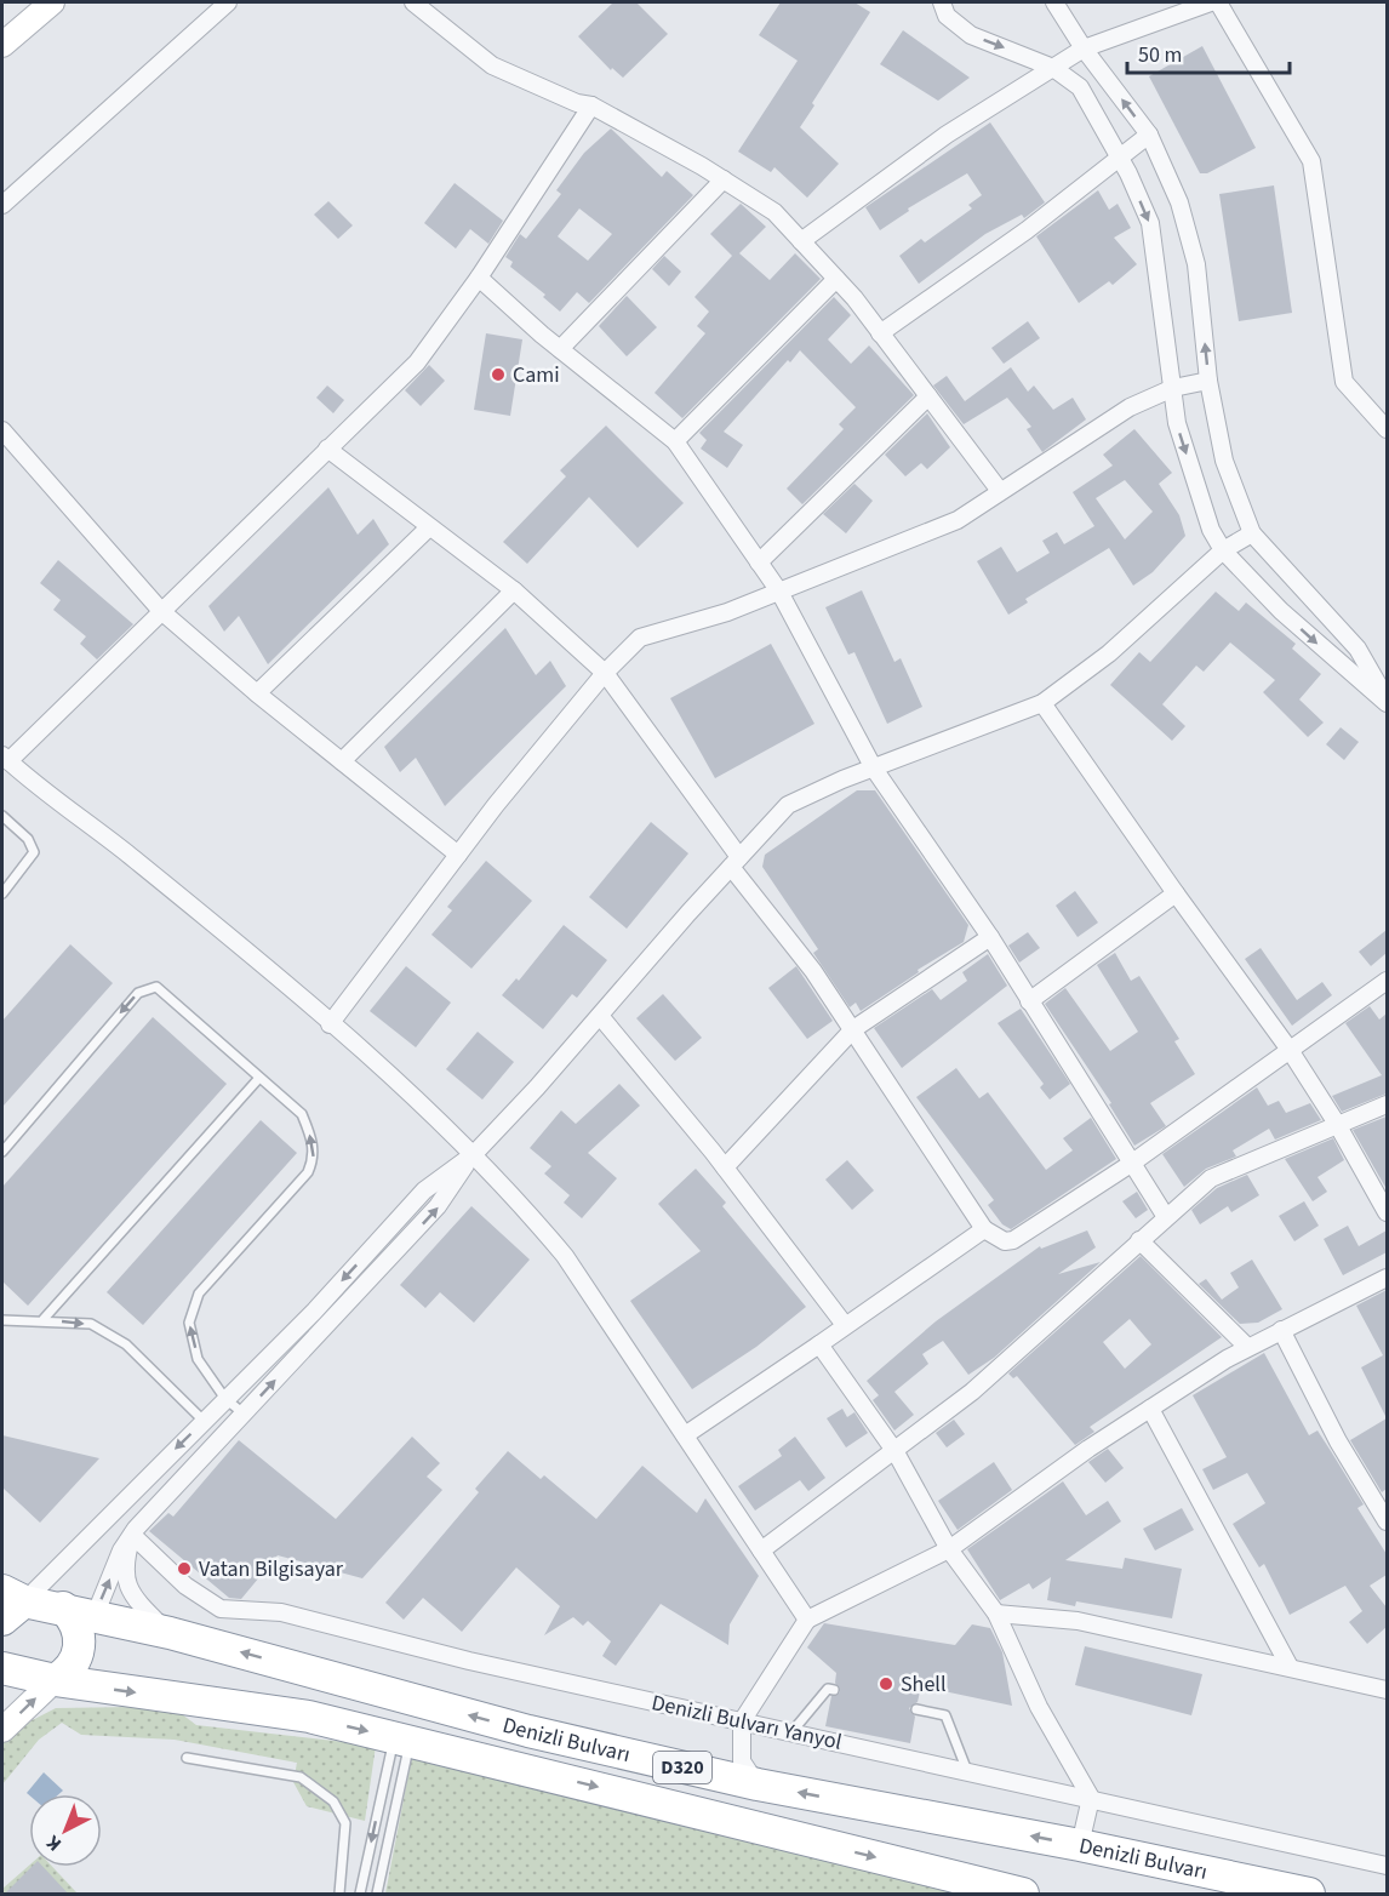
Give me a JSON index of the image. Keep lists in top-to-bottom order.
{
  "streets": {
    "highway": ["Denizli Bulvarı", "D320"],
    "street": ["Denizli Bulvarı Yanyol"]
  },
  "places": ["Cami", "Vatan Bilgisayar", "Shell"],
  "scale_bar": "50 m",
  "north": "bottom left"
}
